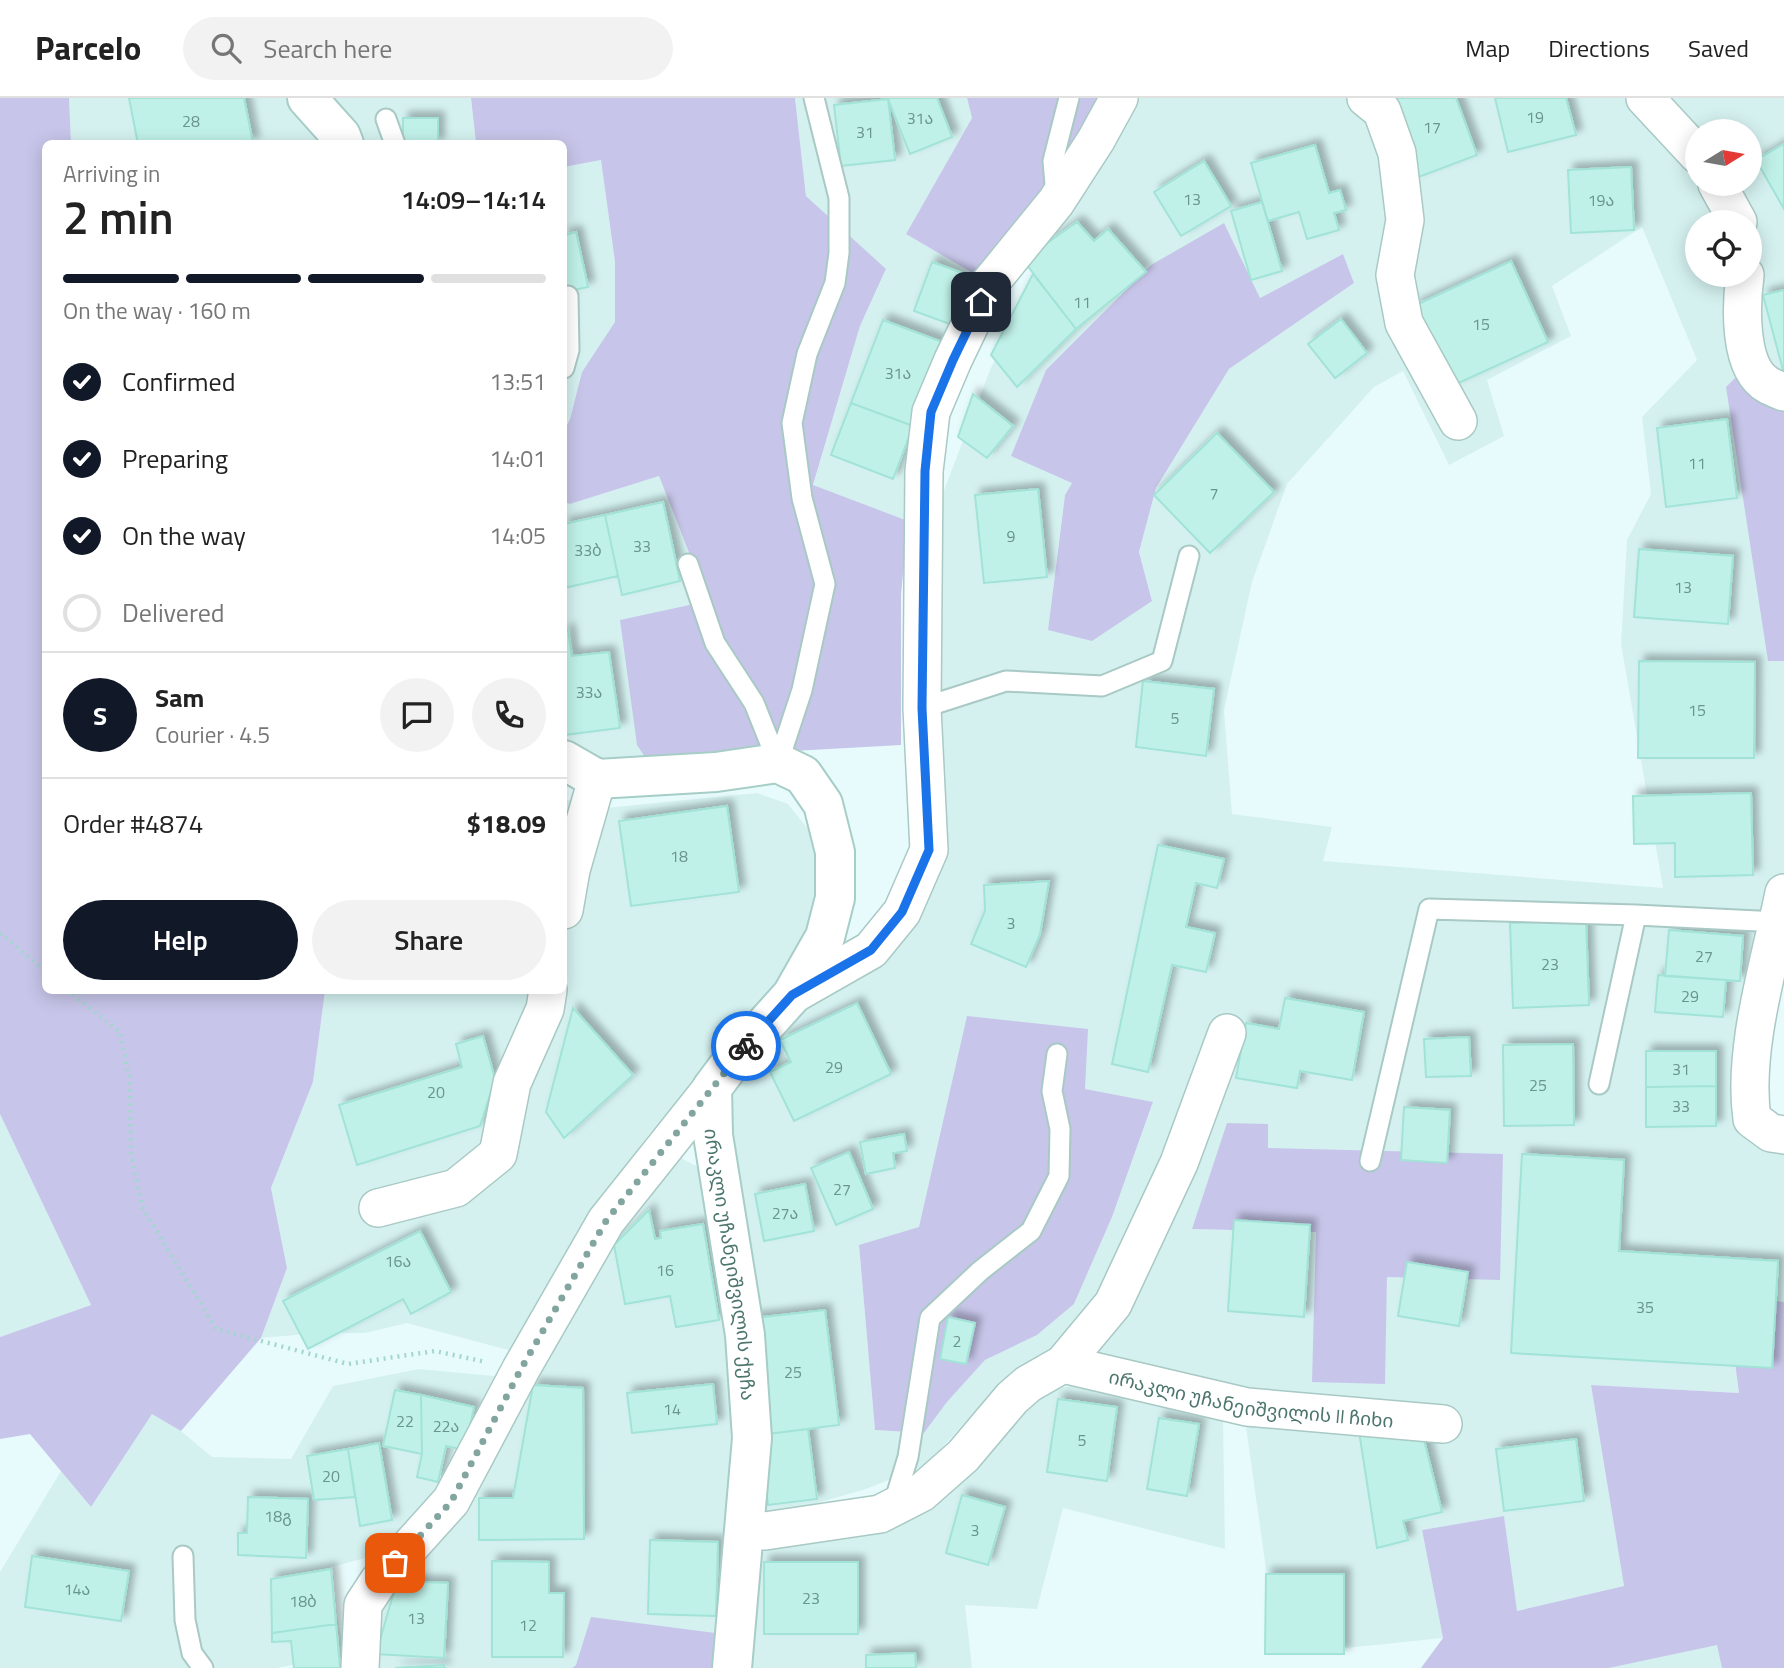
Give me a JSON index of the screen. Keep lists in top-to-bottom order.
{
  "streets": {
    "street": ["ირაკლი უჩანეიშვილის ქუჩა", "ირაკლი უჩანეიშვილის II ჩიხი"]
  },
  "house_numbers": [
    "19",
    "31ა",
    "28",
    "17",
    "31",
    "13",
    "19ა",
    "11",
    "15",
    "31ა",
    "11",
    "7",
    "9",
    "33",
    "33ბ",
    "13",
    "33ა",
    "15",
    "5",
    "18",
    "3",
    "27",
    "23",
    "29",
    "29",
    "31",
    "25",
    "20",
    "33",
    "27",
    "27ა",
    "16ა",
    "16",
    "35",
    "2",
    "25",
    "14",
    "22",
    "22ა",
    "5",
    "20",
    "18გ",
    "3",
    "14ა",
    "23",
    "18ბ",
    "13",
    "12"
  ],
  "north": "right",
  "page": {
    "header": "Parcelo",
    "search": "Search here",
    "nav": ["Map", "Directions", "Saved"],
    "heading": ["2 min", "Arriving in", "14:09–14:14"],
    "panel": [
      "Sam",
      "Courier · 4.5",
      "Order #4874",
      "$18.09"
    ],
    "bar": "On the way · 160 m",
    "list": [
      ["Confirmed", "13:51"],
      ["Preparing", "14:01"],
      ["On the way", "14:05"],
      "Delivered"
    ],
    "round": "S",
    "buttons": ["Help", "Share"]
  }
}
